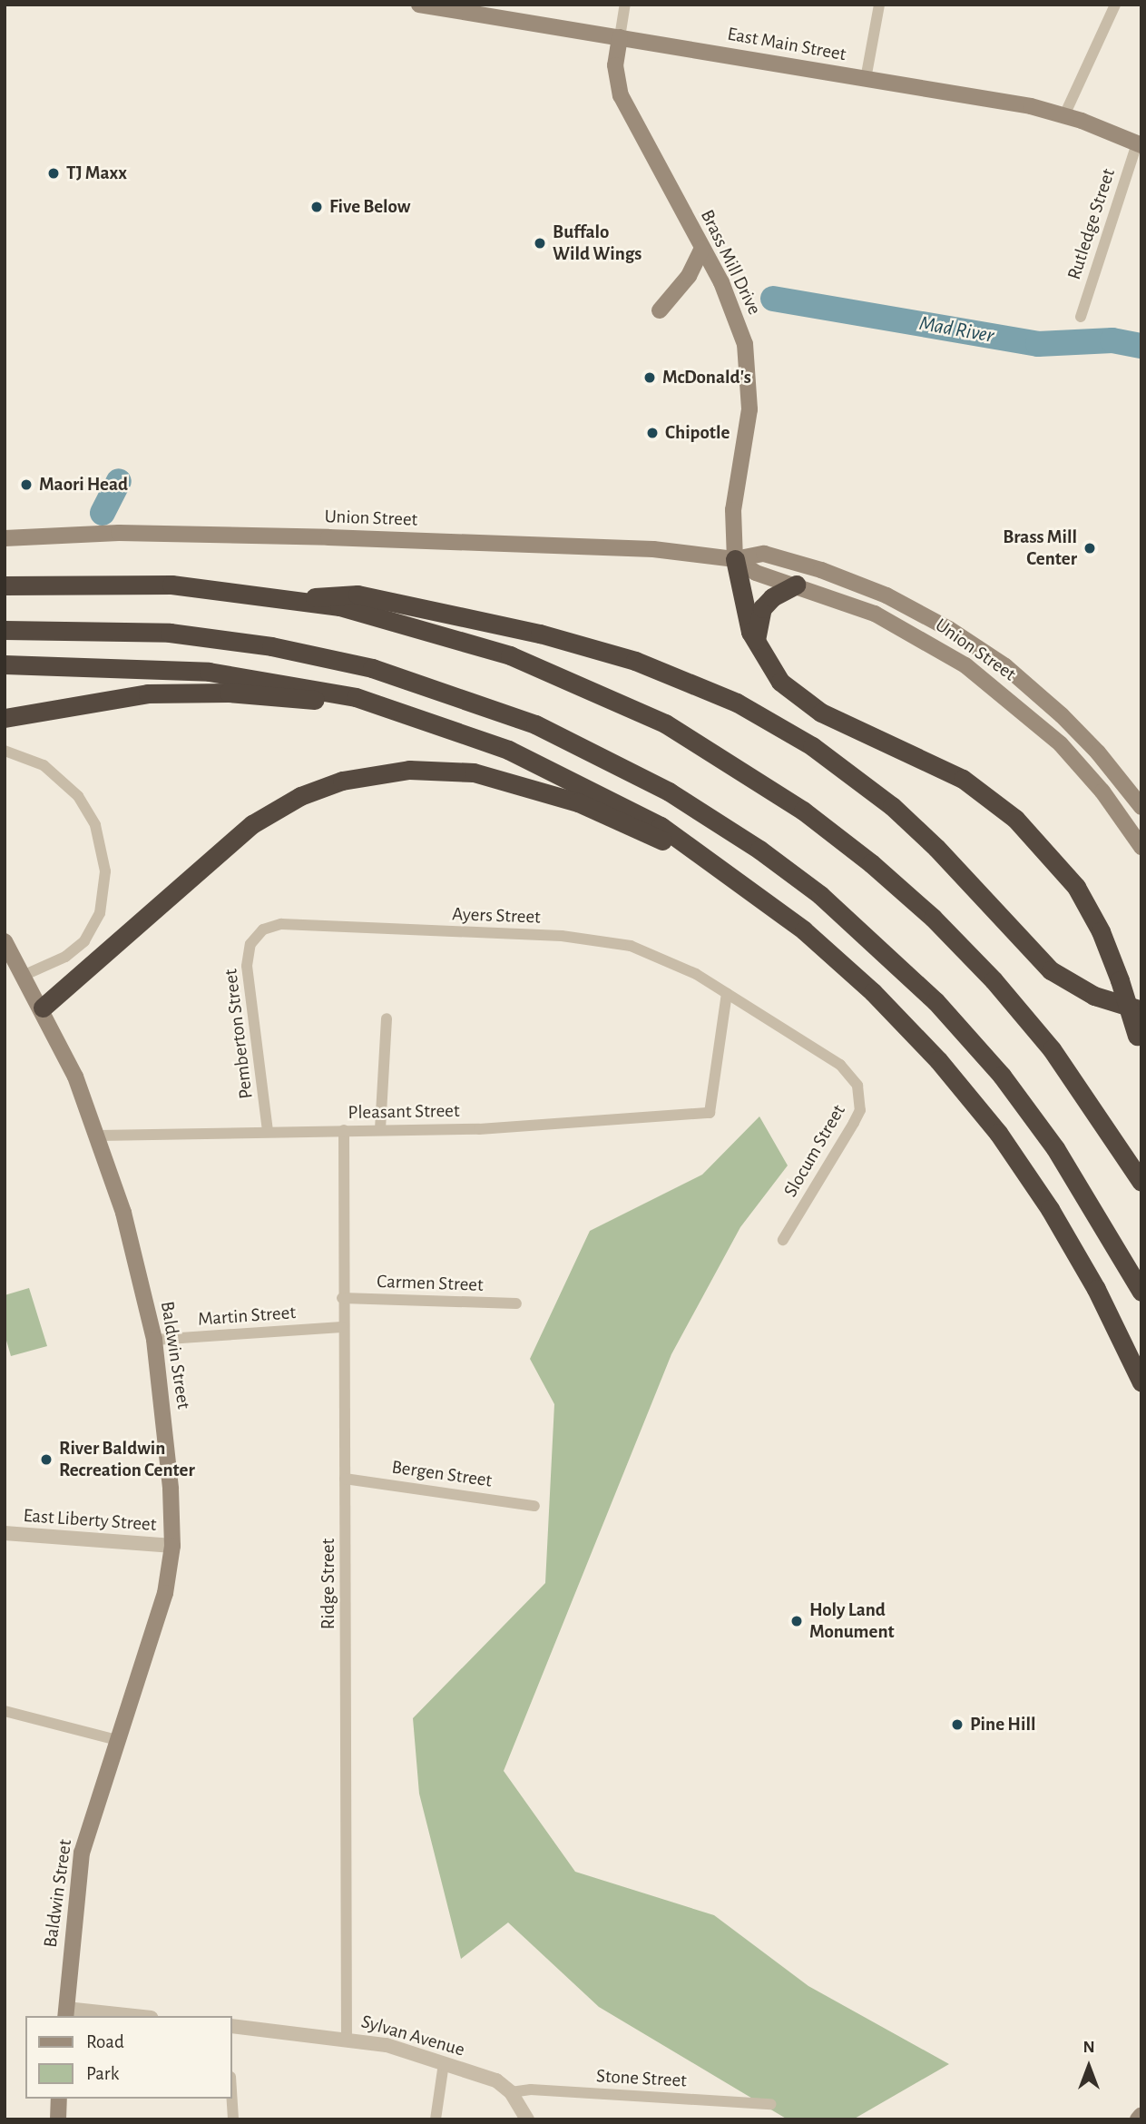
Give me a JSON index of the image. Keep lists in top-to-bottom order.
{
  "streets": {
    "main road": [
      "East Main Street",
      "Brass Mill Drive",
      "Union Street",
      "Baldwin Street"
    ],
    "street": [
      "Rutledge Street",
      "Ayers Street",
      "Pemberton Street",
      "Pleasant Street",
      "Slocum Street",
      "Carmen Street",
      "Martin Street",
      "Bergen Street",
      "East Liberty Street",
      "Ridge Street",
      "Sylvan Avenue",
      "Stone Street"
    ]
  },
  "crossings": [
    ["East Main Street", "Rutledge Street"],
    ["East Main Street", "Brass Mill Drive"],
    ["Brass Mill Drive", "Union Street"],
    ["Ayers Street", "Pemberton Street"],
    ["Ayers Street", "Pleasant Street"],
    ["Ayers Street", "Slocum Street"],
    ["Pemberton Street", "Pleasant Street"],
    ["Pleasant Street", "Slocum Street"],
    ["Pleasant Street", "Baldwin Street"],
    ["Pleasant Street", "Ridge Street"],
    ["Carmen Street", "Ridge Street"],
    ["Martin Street", "Baldwin Street"],
    ["Martin Street", "Ridge Street"],
    ["Baldwin Street", "East Liberty Street"],
    ["Bergen Street", "Ridge Street"],
    ["Ridge Street", "Sylvan Avenue"],
    ["Sylvan Avenue", "Stone Street"]
  ],
  "water": ["Mad River"],
  "places": [
    "TJ Maxx",
    "Five Below",
    "Buffalo Wild Wings",
    "McDonald's",
    "Chipotle",
    "Maori Head",
    "Brass Mill Center",
    "River Baldwin Recreation Center",
    "Holy Land Monument",
    "Pine Hill"
  ],
  "legend": ["Road", "Park"],
  "north": "top"
}
